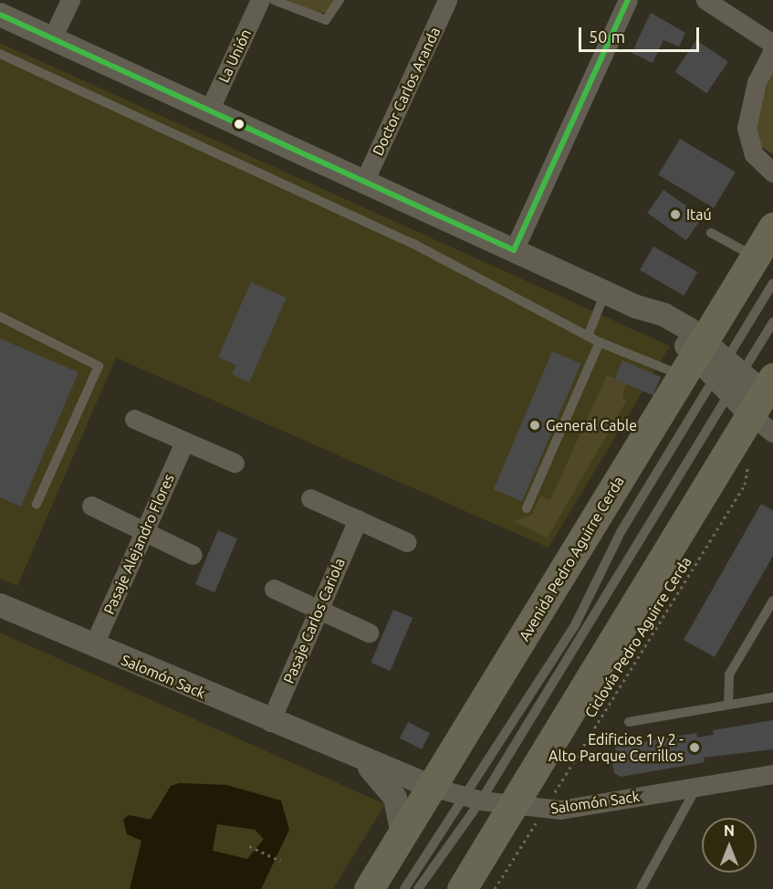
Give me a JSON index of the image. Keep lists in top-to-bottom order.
{
  "streets": {
    "main road": ["Avenida Pedro Aguirre Cerda"],
    "street": [
      "La Unión",
      "Doctor Carlos Aranda",
      "Pasaje Alejandro Flores",
      "Pasaje Carlos Cariola",
      "Salomón Sack"
    ],
    "path": ["Ciclovía Pedro Aguirre Cerda"]
  },
  "crossings": [
    ["Pasaje Alejandro Flores", "Salomón Sack"],
    ["Avenida Pedro Aguirre Cerda", "Ciclovía Pedro Aguirre Cerda"],
    ["Avenida Pedro Aguirre Cerda", "Salomón Sack"],
    ["Pasaje Carlos Cariola", "Salomón Sack"],
    ["Ciclovía Pedro Aguirre Cerda", "Salomón Sack"]
  ],
  "places": ["Itaú", "General Cable", "Edificios 1 y 2 - Alto Parque Cerrillos"],
  "scale_bar": "50 m",
  "north": "top"
}
